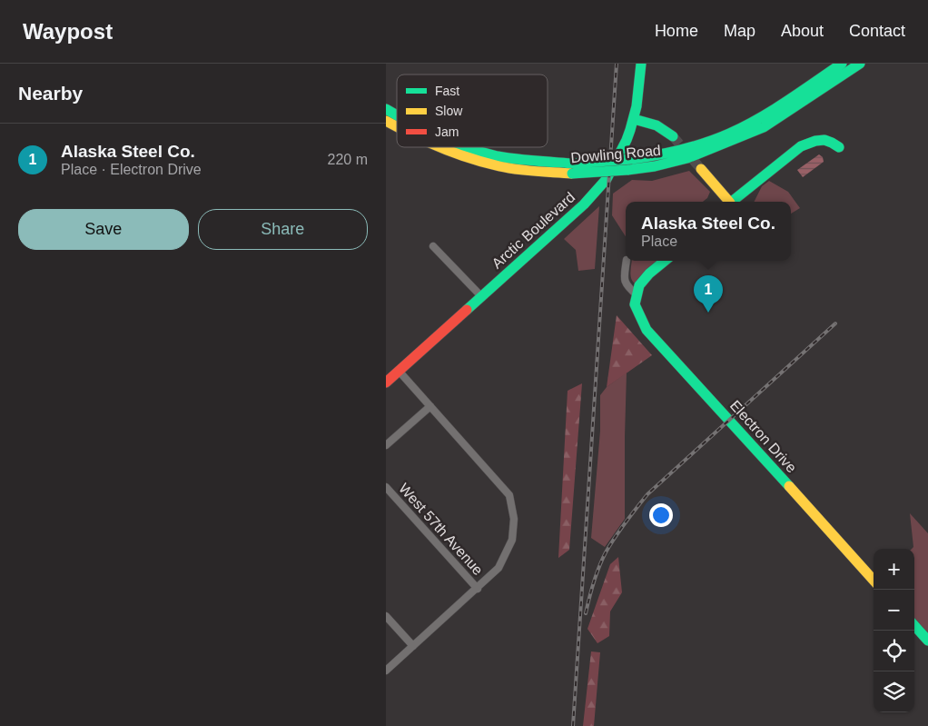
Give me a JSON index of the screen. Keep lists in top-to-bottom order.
{
  "streets": {
    "main road": ["Dowling Road", "Arctic Boulevard", "Electron Drive"],
    "street": ["West 57th Avenue"]
  },
  "legend": ["Fast", "Slow", "Jam"],
  "page": {
    "header": "Waypost",
    "nav": [
      "Home",
      "Map",
      "About",
      "Contact"
    ],
    "heading": "Nearby",
    "list": [
      {
        "mark": "1",
        "name": "Alaska Steel Co.",
        "note": "Place · Electron Drive",
        "value": "220 m"
      }
    ],
    "buttons": ["Save", "Share"],
    "popup": ["Alaska Steel Co.", "Place"],
    "pins": "1",
    "map_buttons": ["+", "−"]
  }
}
